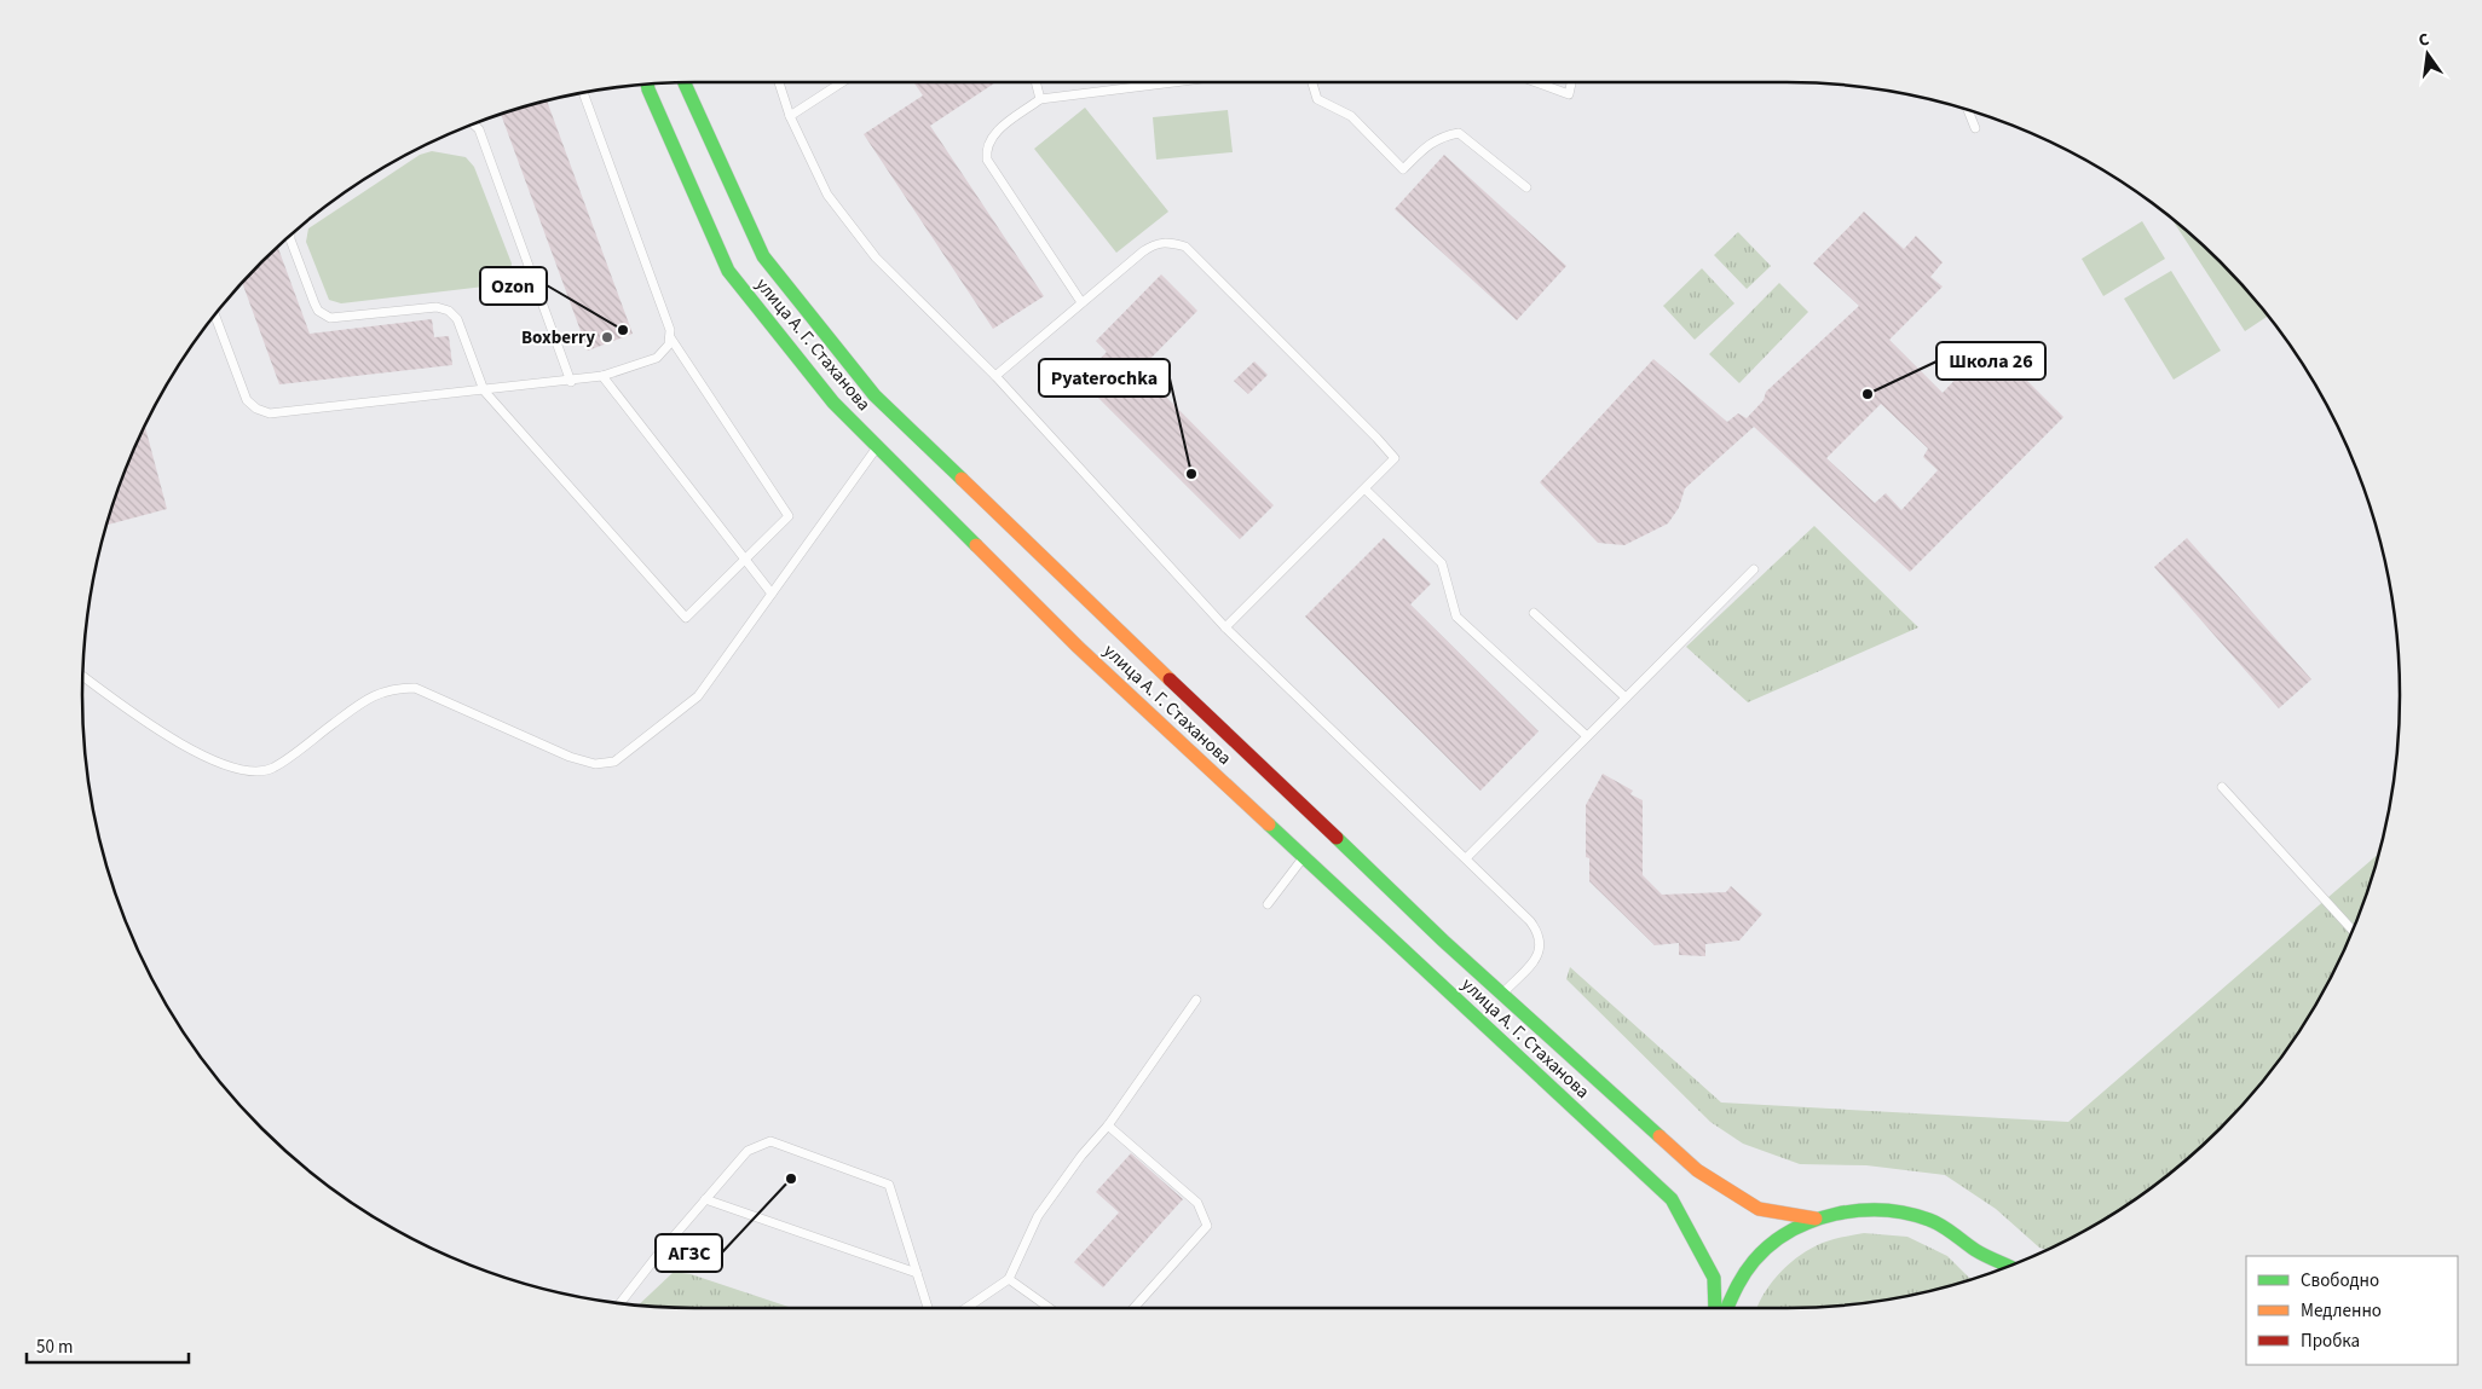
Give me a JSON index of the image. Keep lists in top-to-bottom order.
{
  "streets": {
    "main road": ["улица А. Г. Стаханова"]
  },
  "places": [
    "Ozon",
    "Boxberry",
    "Школа 26",
    "Pyaterochka",
    "АГЗС"
  ],
  "legend": ["Свободно", "Медленно", "Пробка"],
  "scale_bar": "50 m",
  "north": "top"
}
